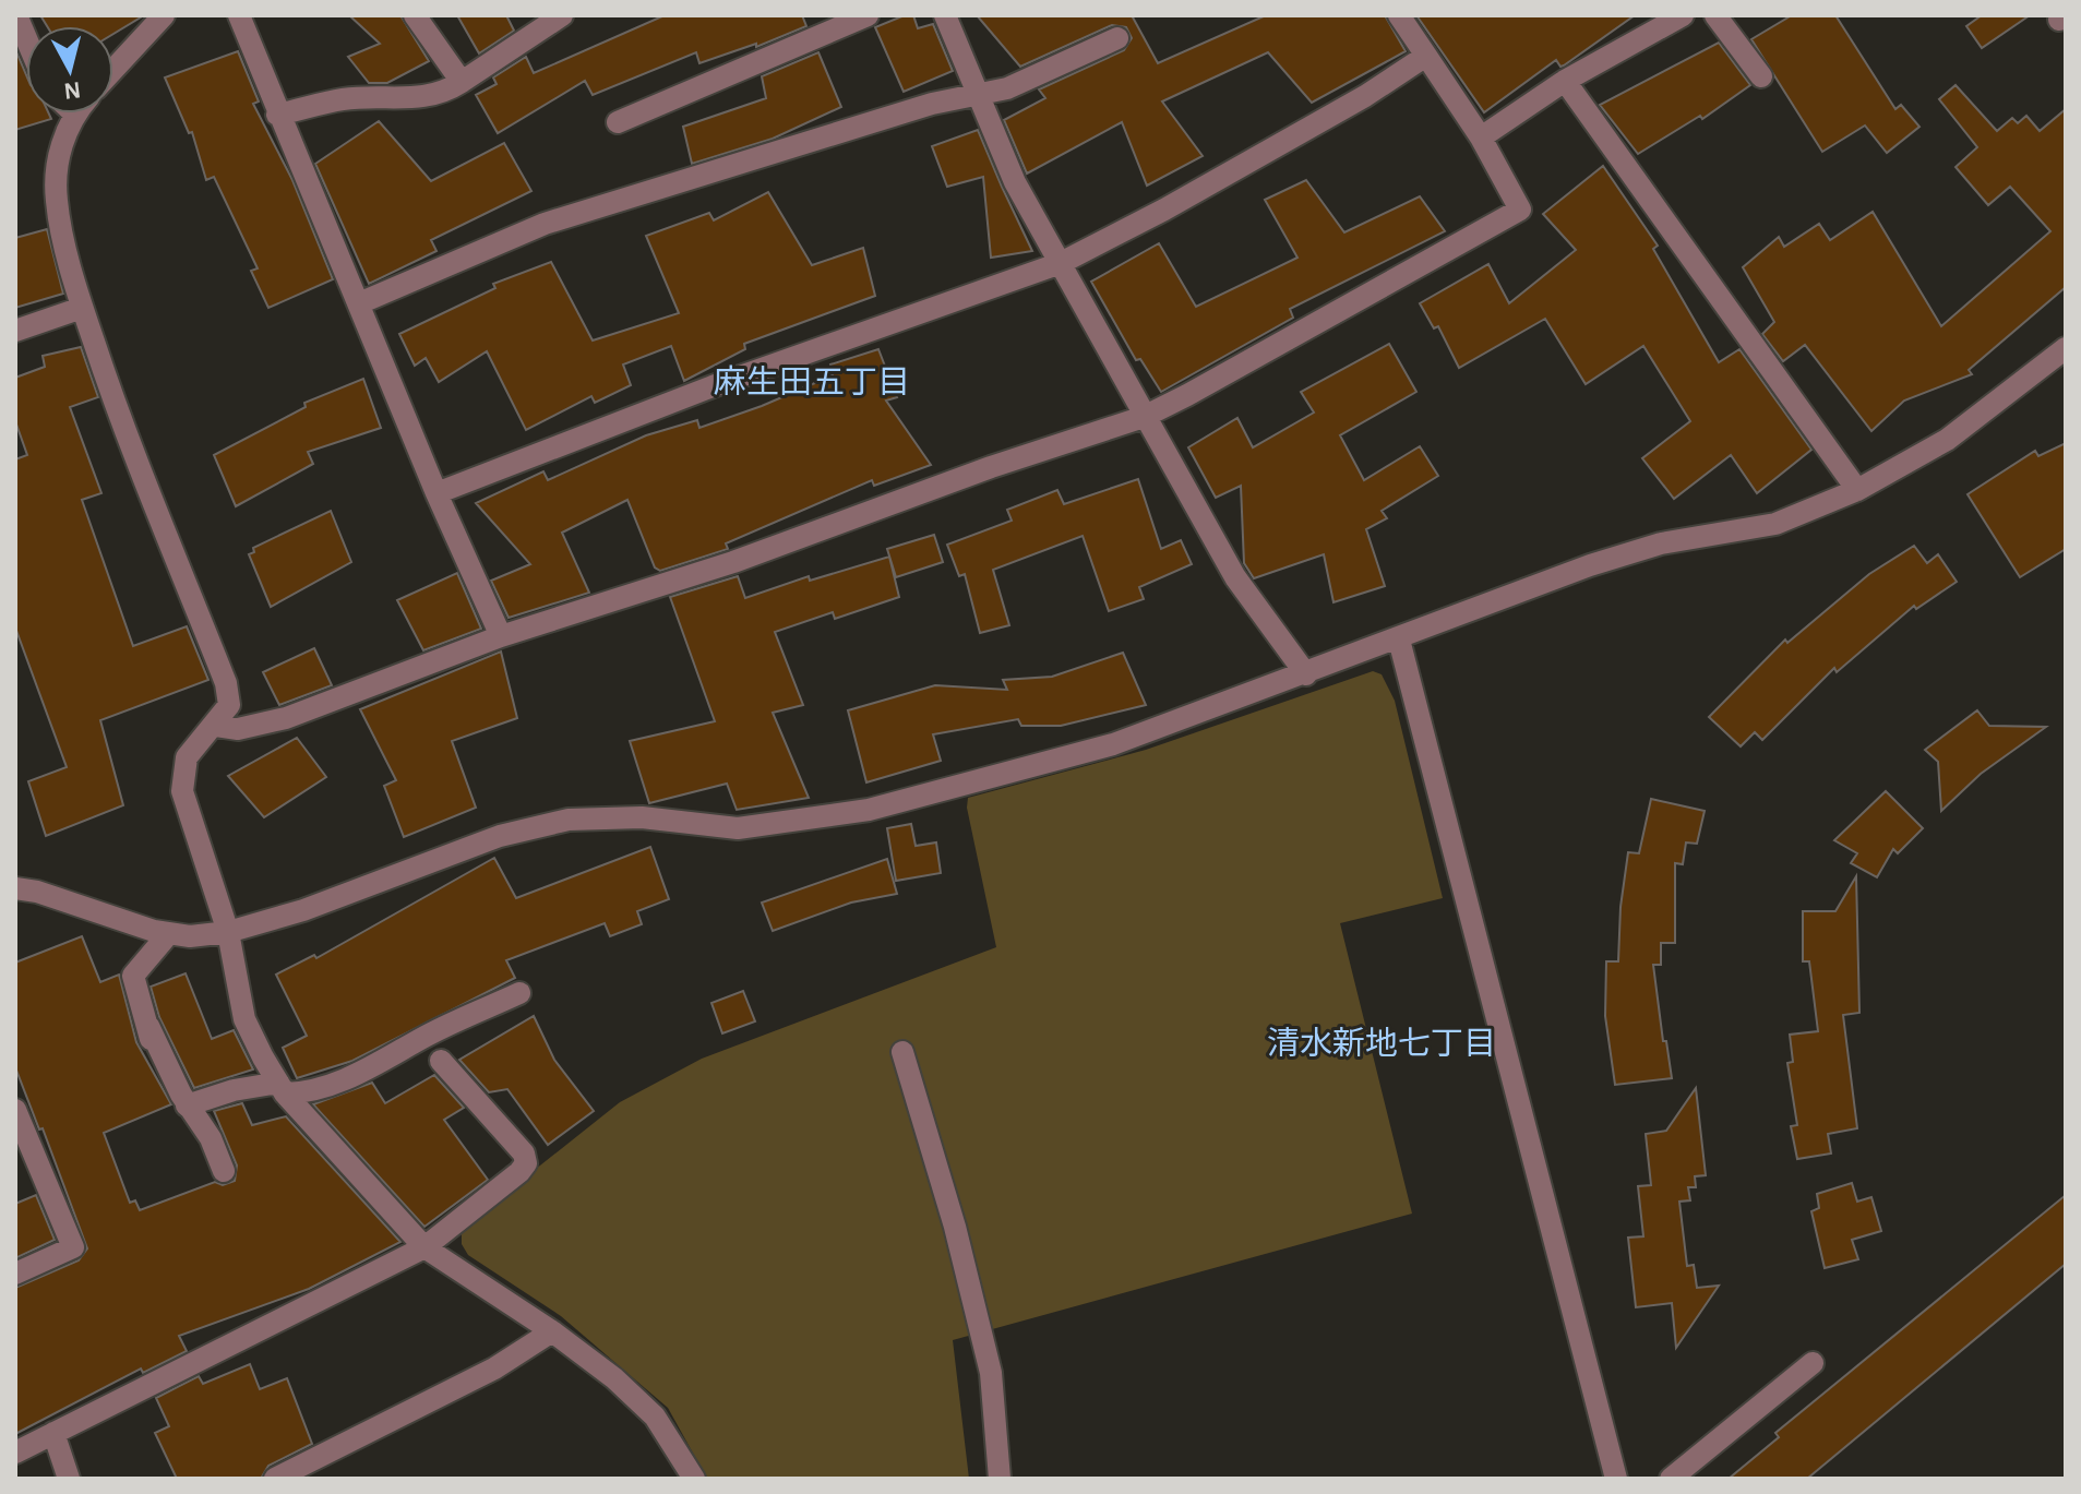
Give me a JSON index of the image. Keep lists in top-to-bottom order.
{
  "districts": ["麻生田五丁目", "清水新地七丁目"],
  "north": "bottom"
}
